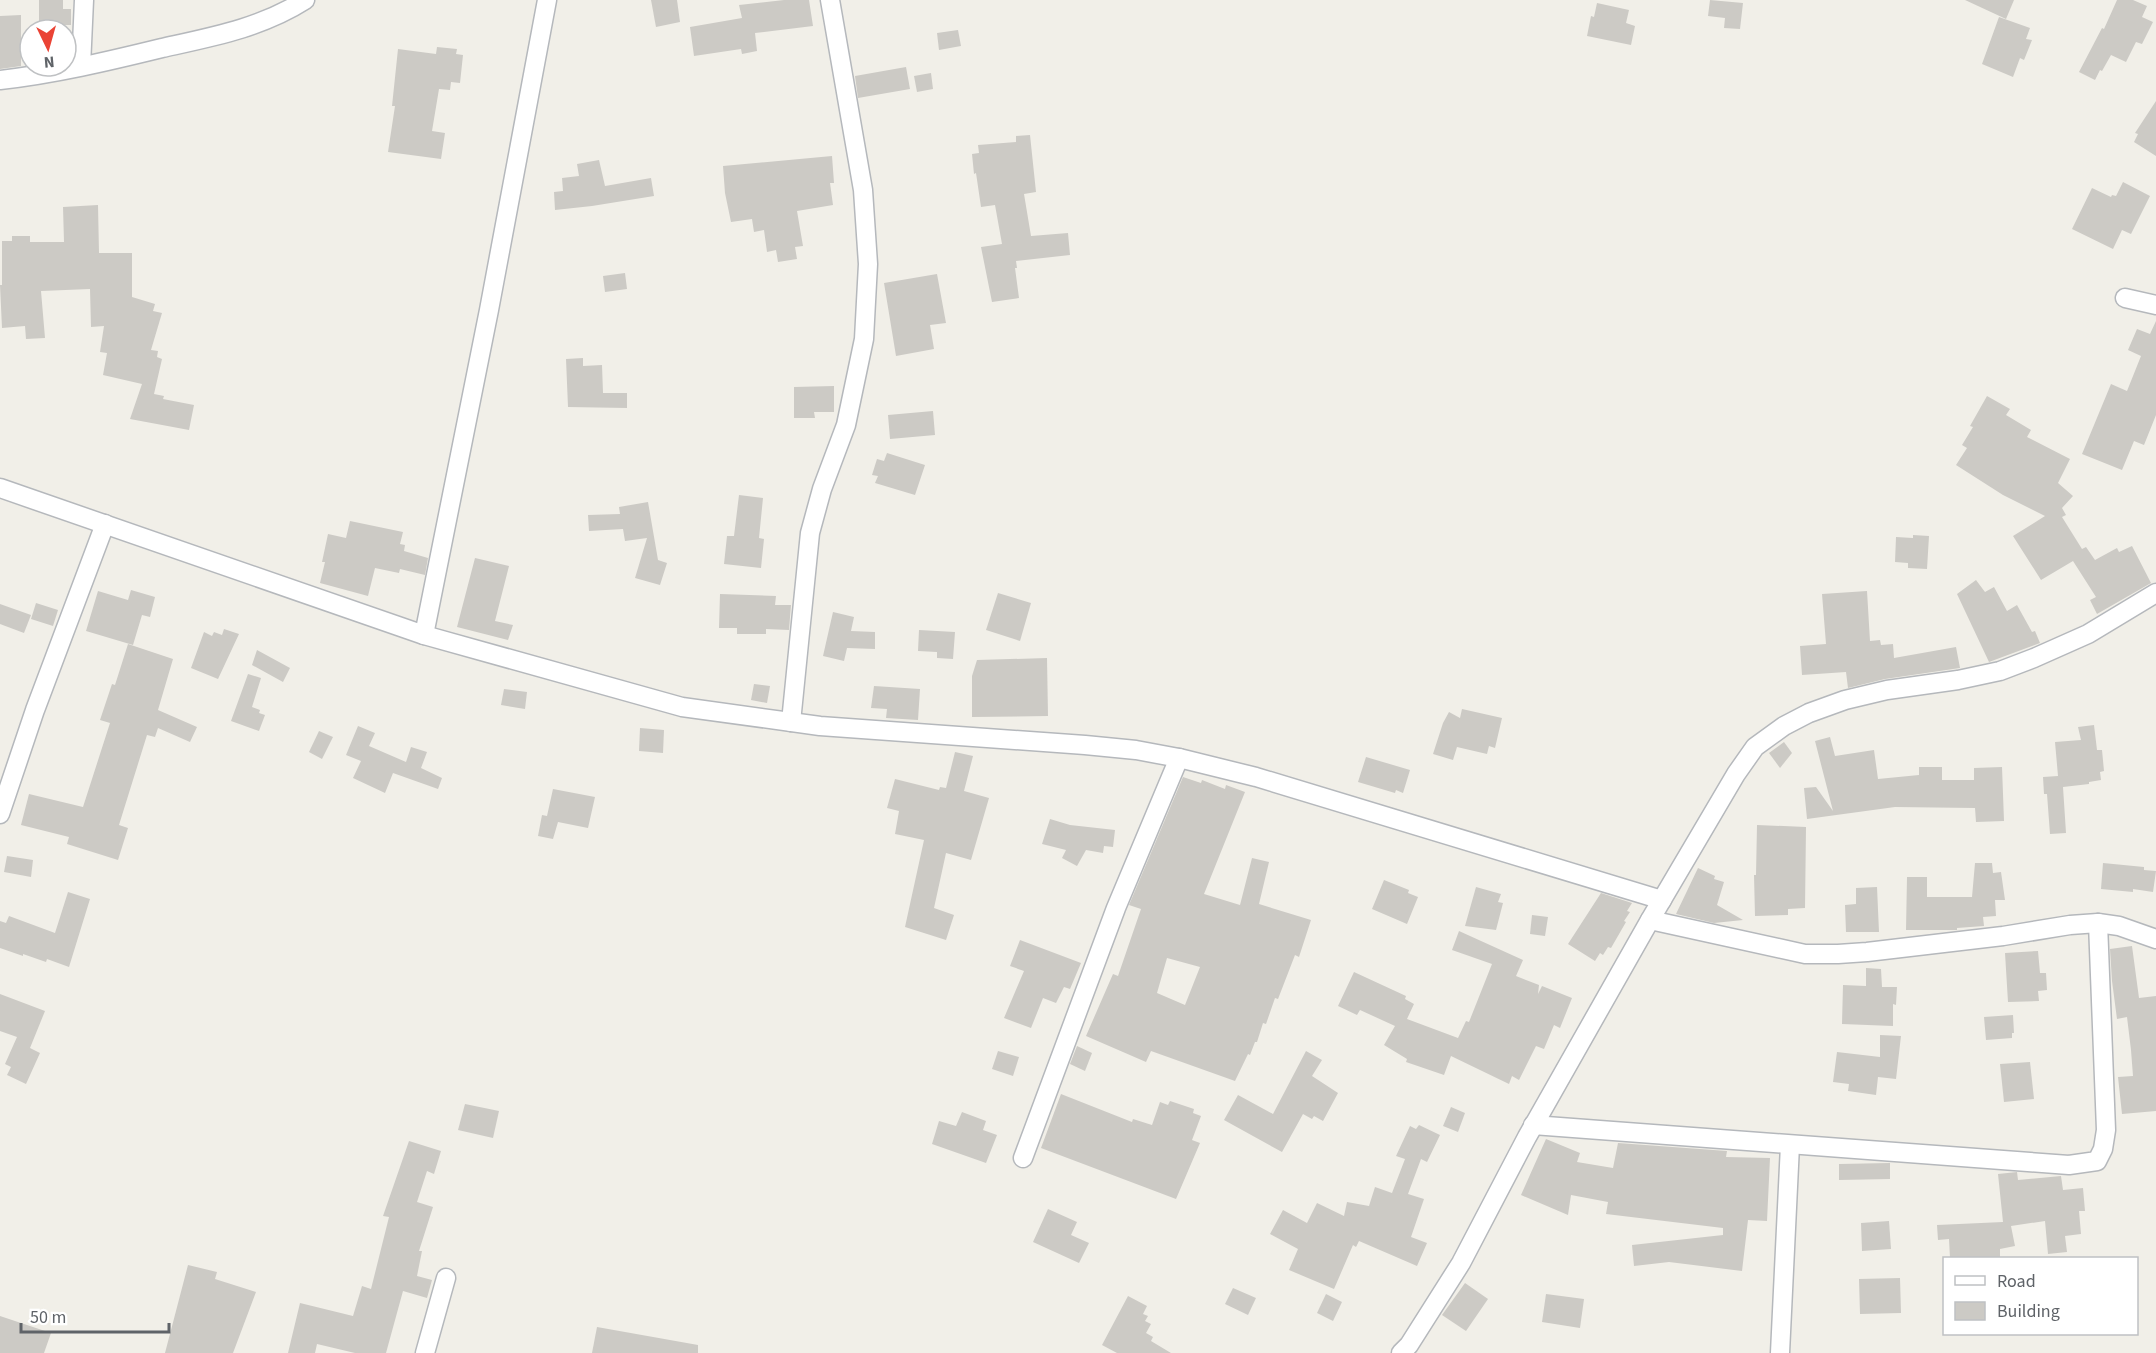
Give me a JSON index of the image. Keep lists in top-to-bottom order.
{
  "legend": ["Road", "Building"],
  "scale_bar": "50 m",
  "north": "bottom"
}
